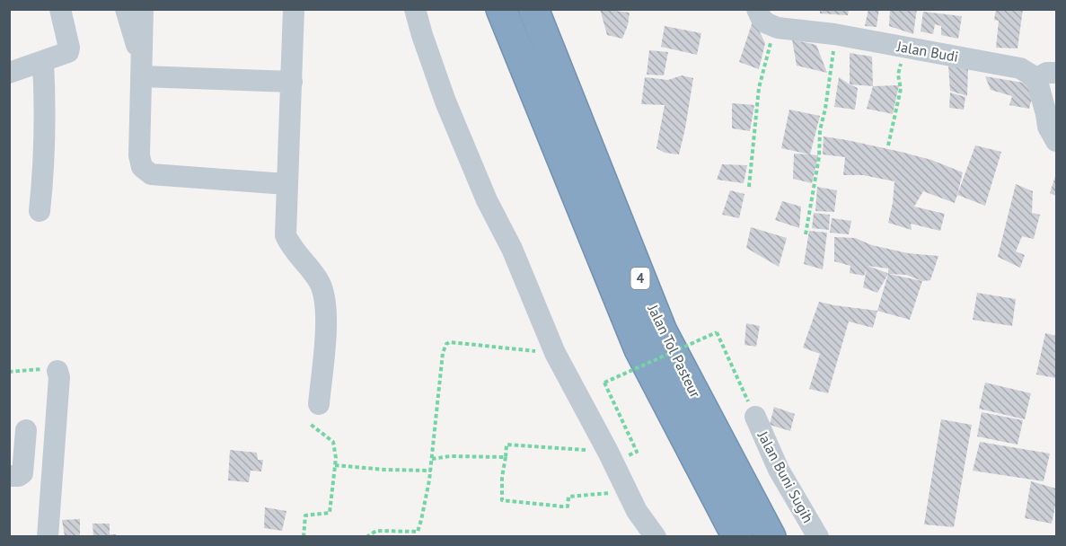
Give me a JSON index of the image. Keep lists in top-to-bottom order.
{
  "streets": {
    "highway": ["4", "Jalan Tol Pasteur"],
    "street": ["Jalan Budi", "Jalan Buni Sugih"]
  }
}
